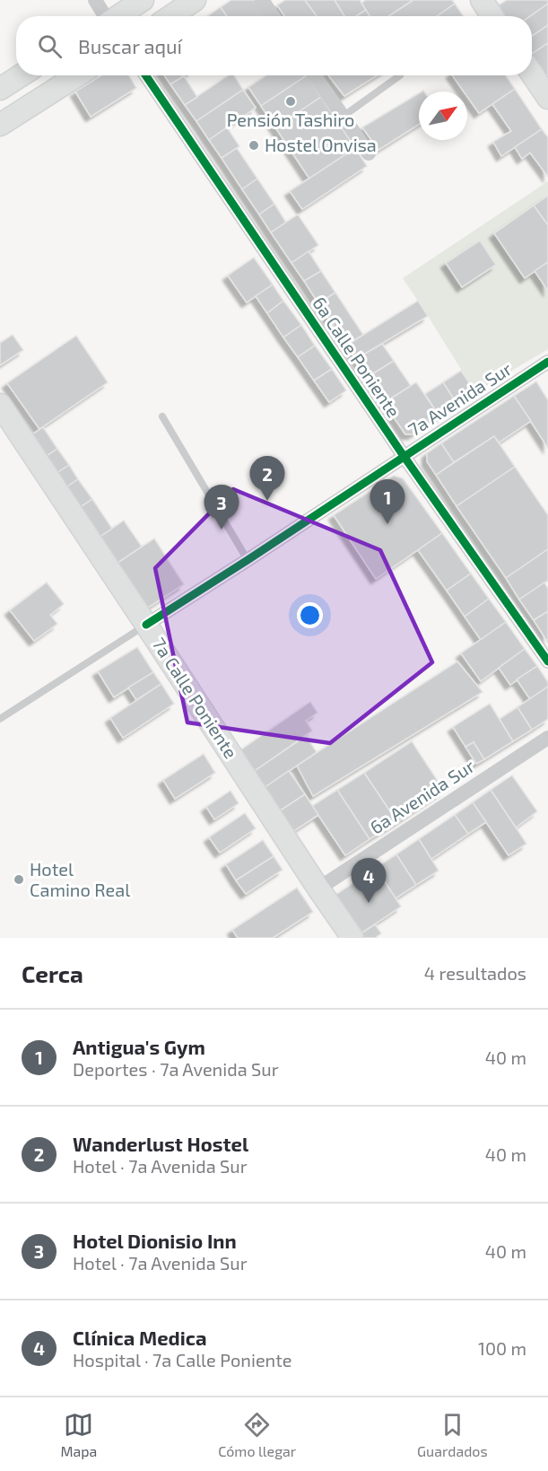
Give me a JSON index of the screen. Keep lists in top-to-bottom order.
{
  "streets": {
    "main road": ["7a Calle Poniente"],
    "street": ["6a Calle Poniente", "7a Avenida Sur", "6a Avenida Sur"]
  },
  "crossings": [
    ["6a Calle Poniente", "7a Avenida Sur"],
    ["7a Avenida Sur", "7a Calle Poniente"],
    ["7a Calle Poniente", "6a Avenida Sur"]
  ],
  "places": ["Pensión Tashiro", "Hostel Onvisa", "Hotel Camino Real"],
  "north": "top right",
  "page": {
    "search": "Buscar aquí",
    "pins": [
      "2",
      "1",
      "3",
      "4"
    ],
    "heading": ["Cerca", "4 resultados"],
    "list": [
      {
        "mark": "1",
        "name": "Antigua's Gym",
        "note": "Deportes · 7a Avenida Sur",
        "value": "40 m"
      },
      {
        "mark": "2",
        "name": "Wanderlust Hostel",
        "note": "Hotel · 7a Avenida Sur",
        "value": "40 m"
      },
      {
        "mark": "3",
        "name": "Hotel Dionisio Inn",
        "note": "Hotel · 7a Avenida Sur",
        "value": "40 m"
      },
      {
        "mark": "4",
        "name": "Clínica Medica",
        "note": "Hospital · 7a Calle Poniente",
        "value": "100 m"
      }
    ],
    "nav": ["Mapa", "Cómo llegar", "Guardados"]
  }
}
